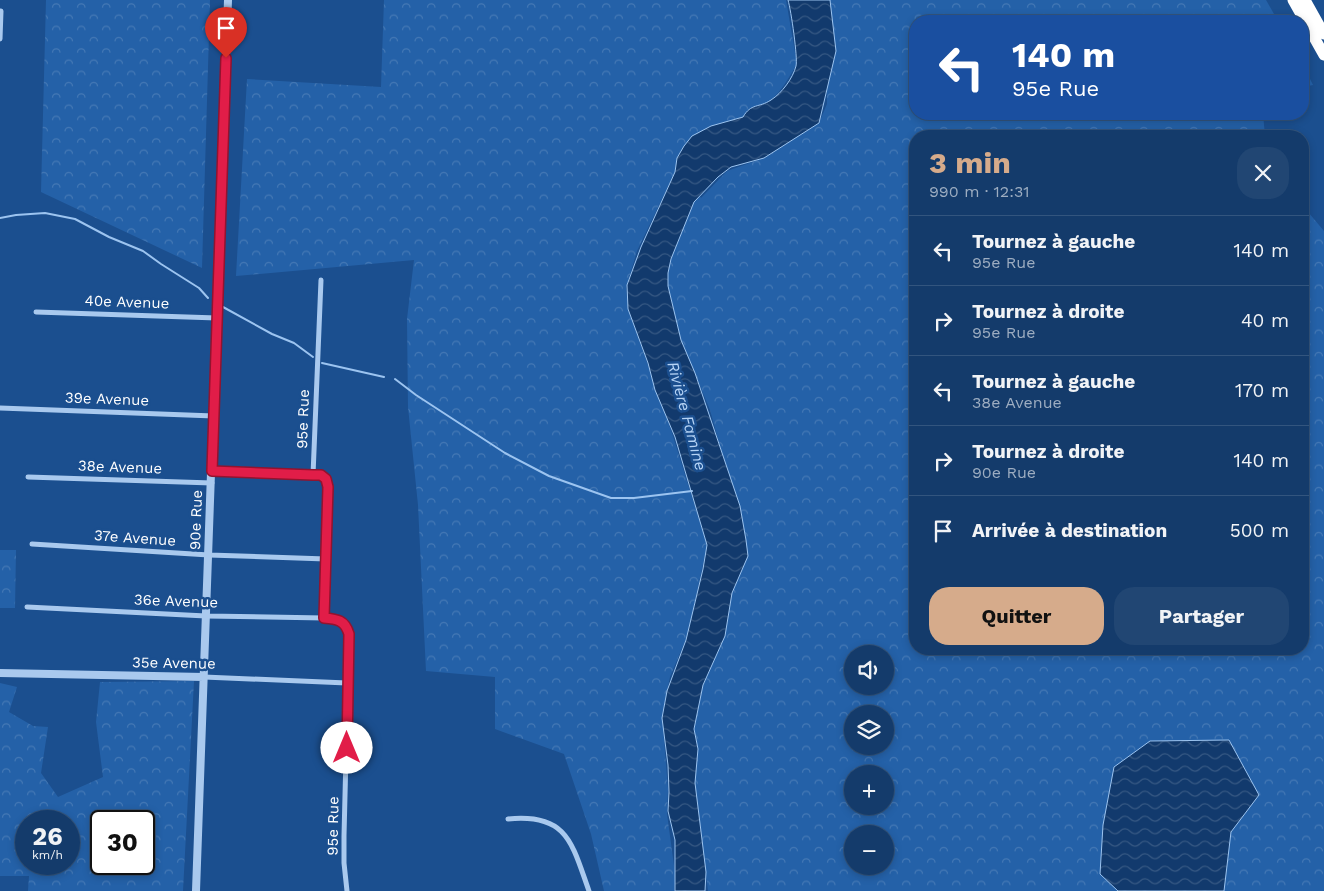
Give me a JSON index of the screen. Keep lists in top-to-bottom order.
{
  "streets": {
    "street": [
      "40e Avenue",
      "39e Avenue",
      "95e Rue",
      "38e Avenue",
      "90e Rue",
      "37e Avenue",
      "36e Avenue",
      "35e Avenue"
    ]
  },
  "crossings": [
    ["40e Avenue", "90e Rue"],
    ["39e Avenue", "90e Rue"],
    ["95e Rue", "36e Avenue"],
    ["95e Rue", "35e Avenue"],
    ["38e Avenue", "90e Rue"],
    ["90e Rue", "37e Avenue"],
    ["90e Rue", "36e Avenue"],
    ["90e Rue", "35e Avenue"]
  ],
  "water": ["Rivière Famine"],
  "page": {
    "turn": ["140 m", "95e Rue"],
    "heading": ["3 min", "990 m · 12:31"],
    "list": [
      {
        "name": "Tournez à gauche",
        "note": "95e Rue",
        "value": "140 m"
      },
      {
        "name": "Tournez à droite",
        "note": "95e Rue",
        "value": "40 m"
      },
      {
        "name": "Tournez à gauche",
        "note": "38e Avenue",
        "value": "170 m"
      },
      {
        "name": "Tournez à droite",
        "note": "90e Rue",
        "value": "140 m"
      },
      {
        "name": "Arrivée à destination",
        "value": "500 m"
      }
    ],
    "buttons": ["Quitter", "Partager"],
    "map_buttons": ["+", "−"],
    "speed": "26 km/h",
    "limit": "30"
  }
}
